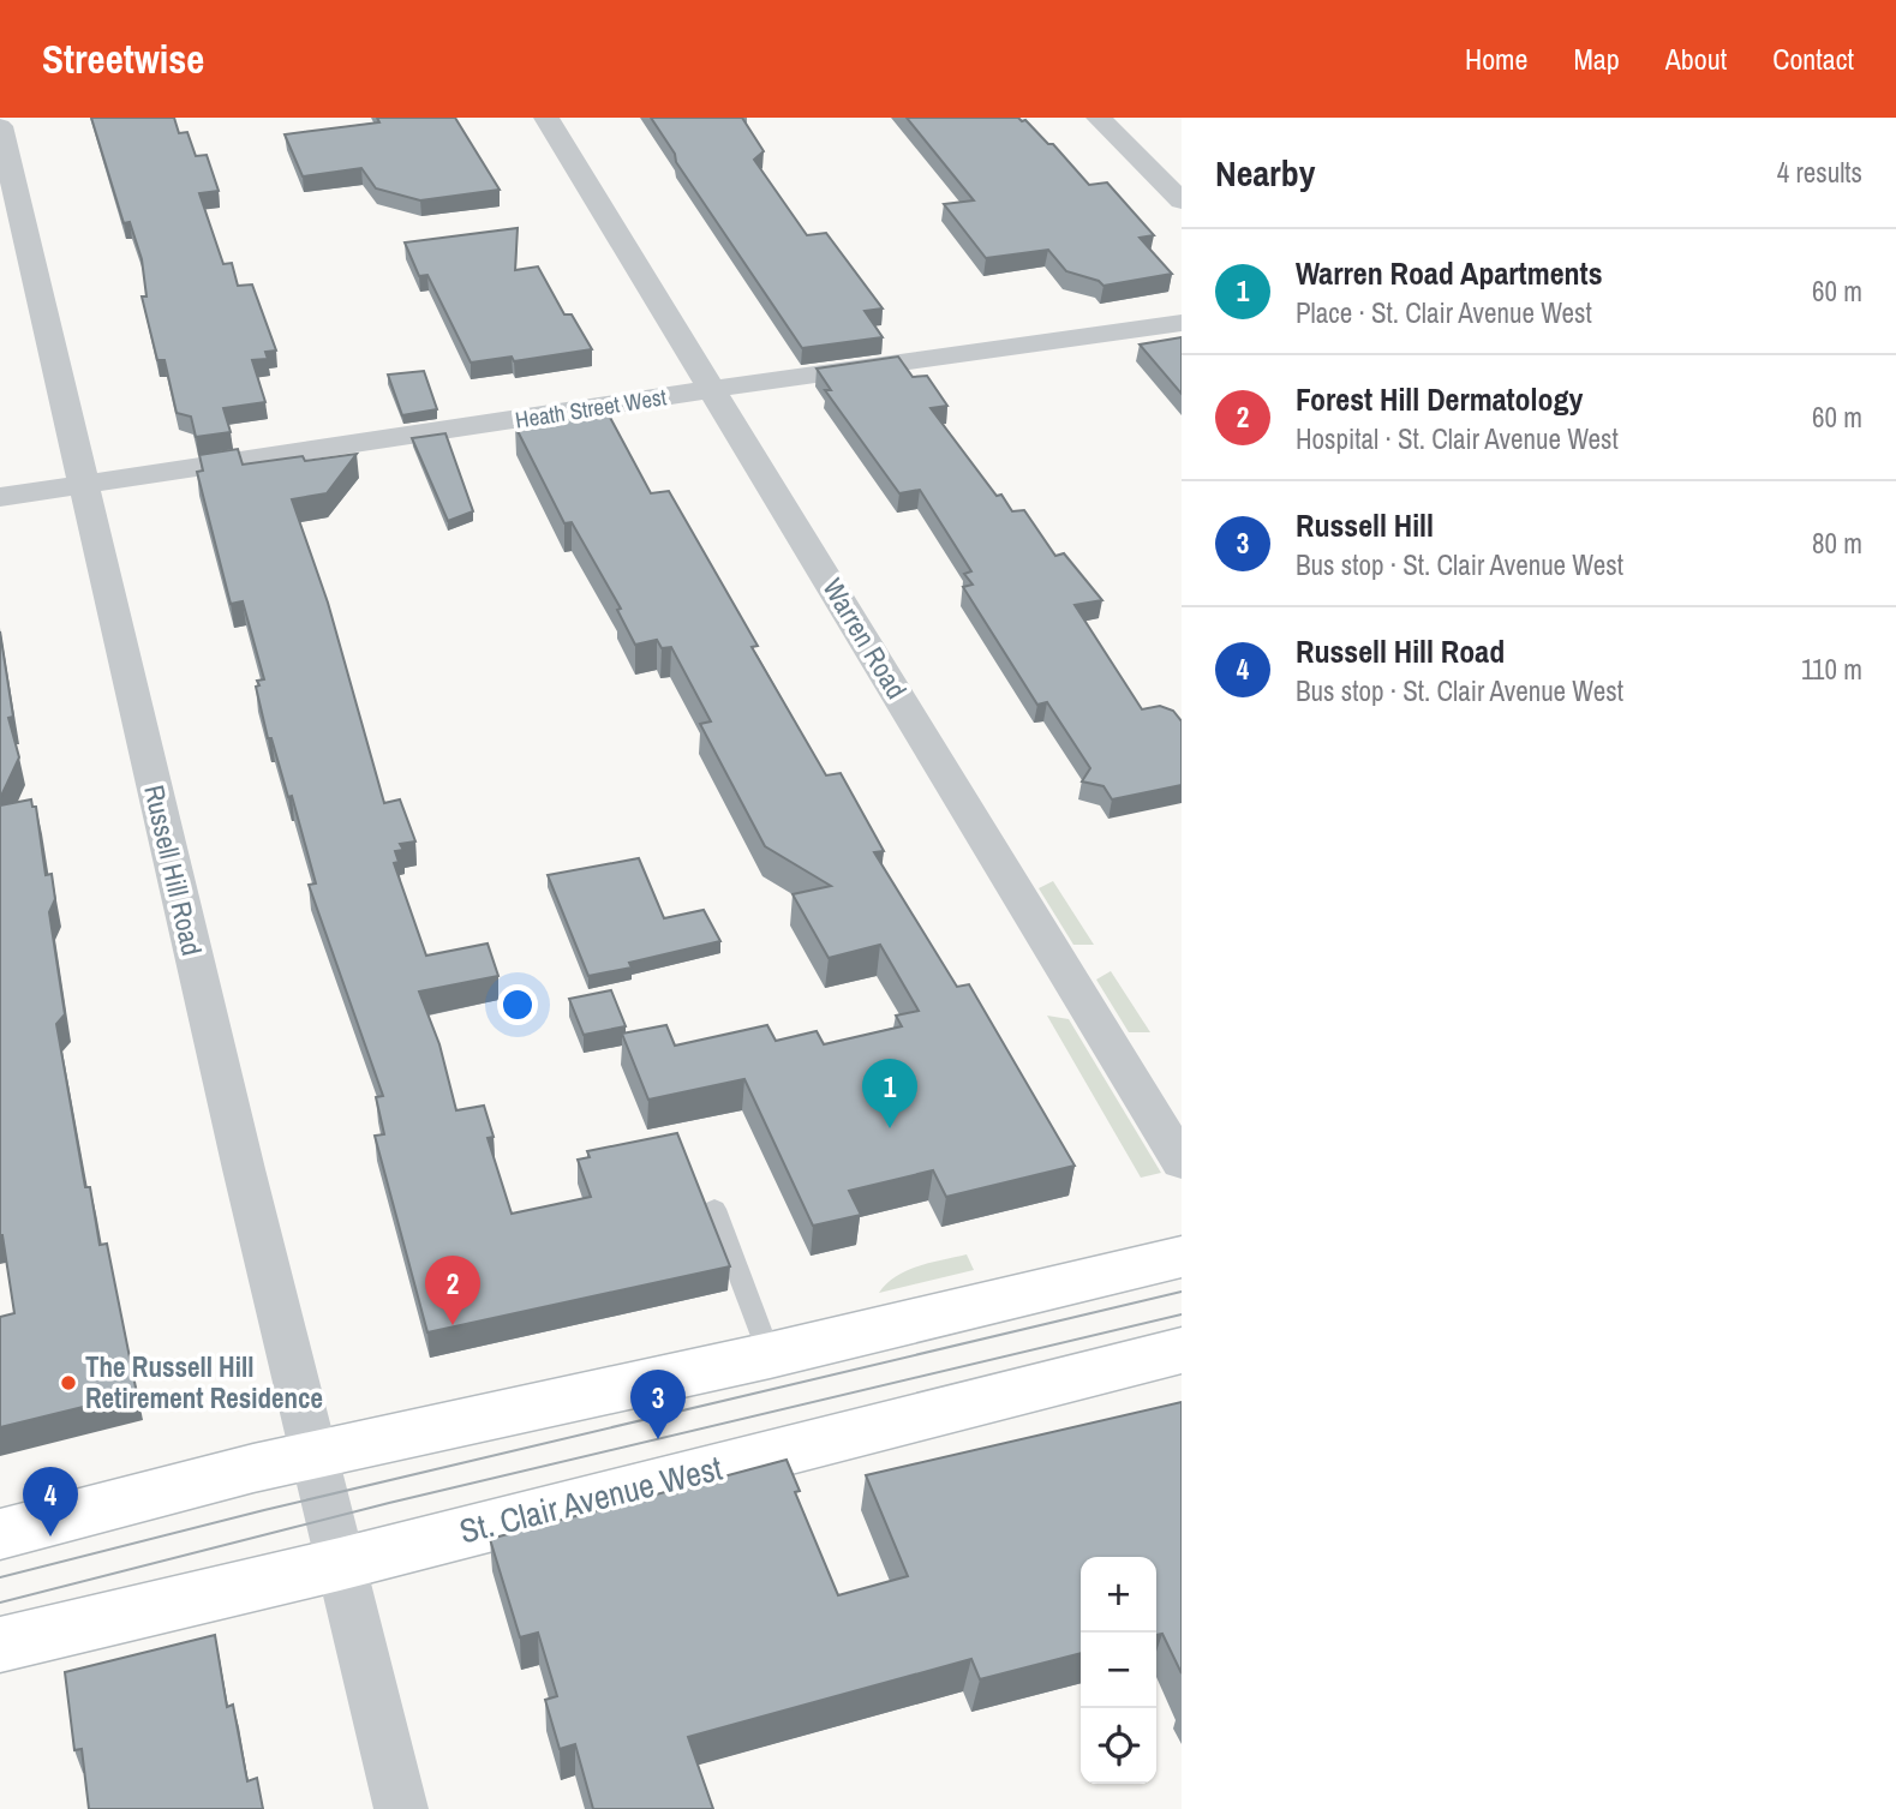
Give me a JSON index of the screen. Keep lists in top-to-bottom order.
{
  "streets": {
    "main road": ["St. Clair Avenue West"],
    "street": ["Heath Street West", "Warren Road", "Russell Hill Road"]
  },
  "crossings": [
    ["Heath Street West", "Warren Road"],
    ["Heath Street West", "Russell Hill Road"],
    ["Russell Hill Road", "St. Clair Avenue West"]
  ],
  "places": ["The Russell Hill Retirement Residence"],
  "page": {
    "header": "Streetwise",
    "nav": [
      "Home",
      "Map",
      "About",
      "Contact"
    ],
    "heading": ["Nearby", "4 results"],
    "list": [
      {
        "mark": "1",
        "name": "Warren Road Apartments",
        "note": "Place · St. Clair Avenue West",
        "value": "60 m"
      },
      {
        "mark": "2",
        "name": "Forest Hill Dermatology",
        "note": "Hospital · St. Clair Avenue West",
        "value": "60 m"
      },
      {
        "mark": "3",
        "name": "Russell Hill",
        "note": "Bus stop · St. Clair Avenue West",
        "value": "80 m"
      },
      {
        "mark": "4",
        "name": "Russell Hill Road",
        "note": "Bus stop · St. Clair Avenue West",
        "value": "110 m"
      }
    ],
    "pins": [
      "1",
      "2",
      "3",
      "4"
    ],
    "map_buttons": ["+", "−"]
  }
}
